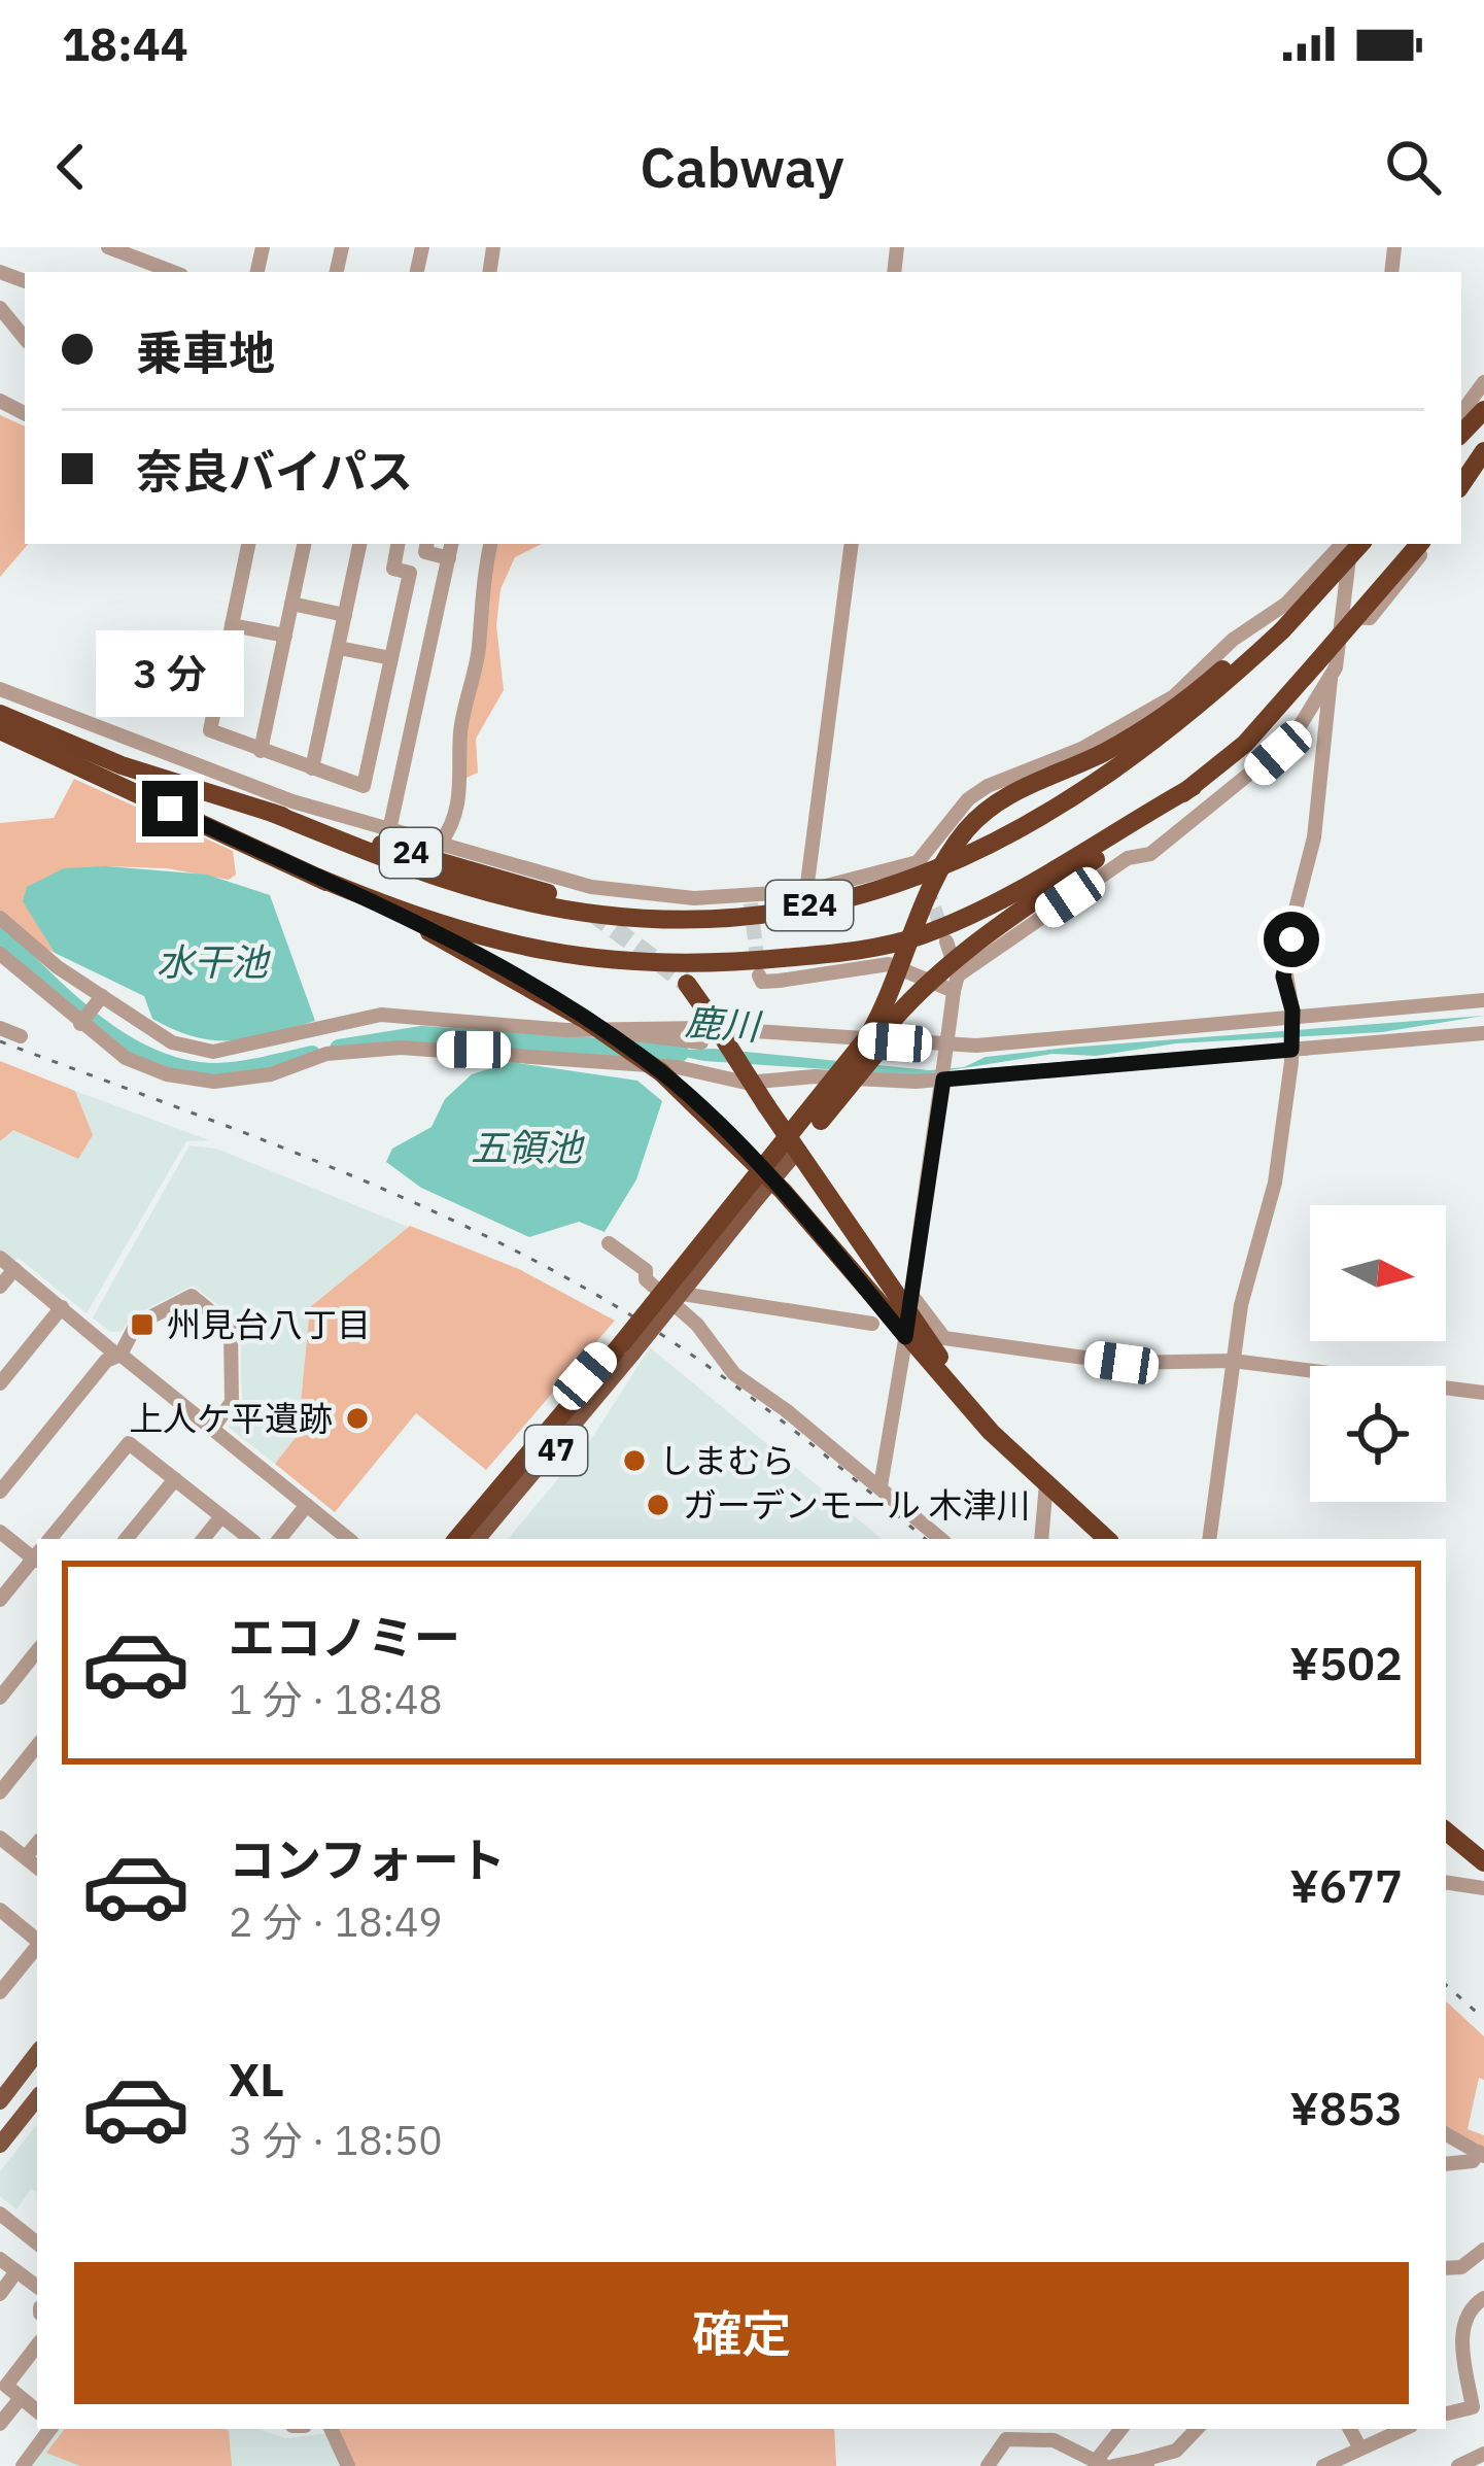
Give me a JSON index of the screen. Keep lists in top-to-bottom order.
{
  "streets": {
    "highway": ["24", "E24"],
    "main road": ["47"]
  },
  "crossings": [
    ["24", "E24"]
  ],
  "water": ["水干池", "鹿川", "五領池"],
  "places": {
    "transit": ["州見台八丁目"],
    "other": ["上人ケ平遺跡", "しまむら", "ガーデンモール 木津川"]
  },
  "north": "right",
  "page": {
    "status": "18:44",
    "header": "Cabway",
    "banner": ["乗車地", "奈良バイパス"],
    "bubble": "3 分",
    "list": [
      {
        "name": "エコノミー",
        "note": "1 分 · 18:48",
        "value": "¥502"
      },
      {
        "name": "コンフォート",
        "note": "2 分 · 18:49",
        "value": "¥677"
      },
      {
        "name": "XL",
        "note": "3 分 · 18:50",
        "value": "¥853"
      }
    ],
    "buttons": "確定"
  }
}
